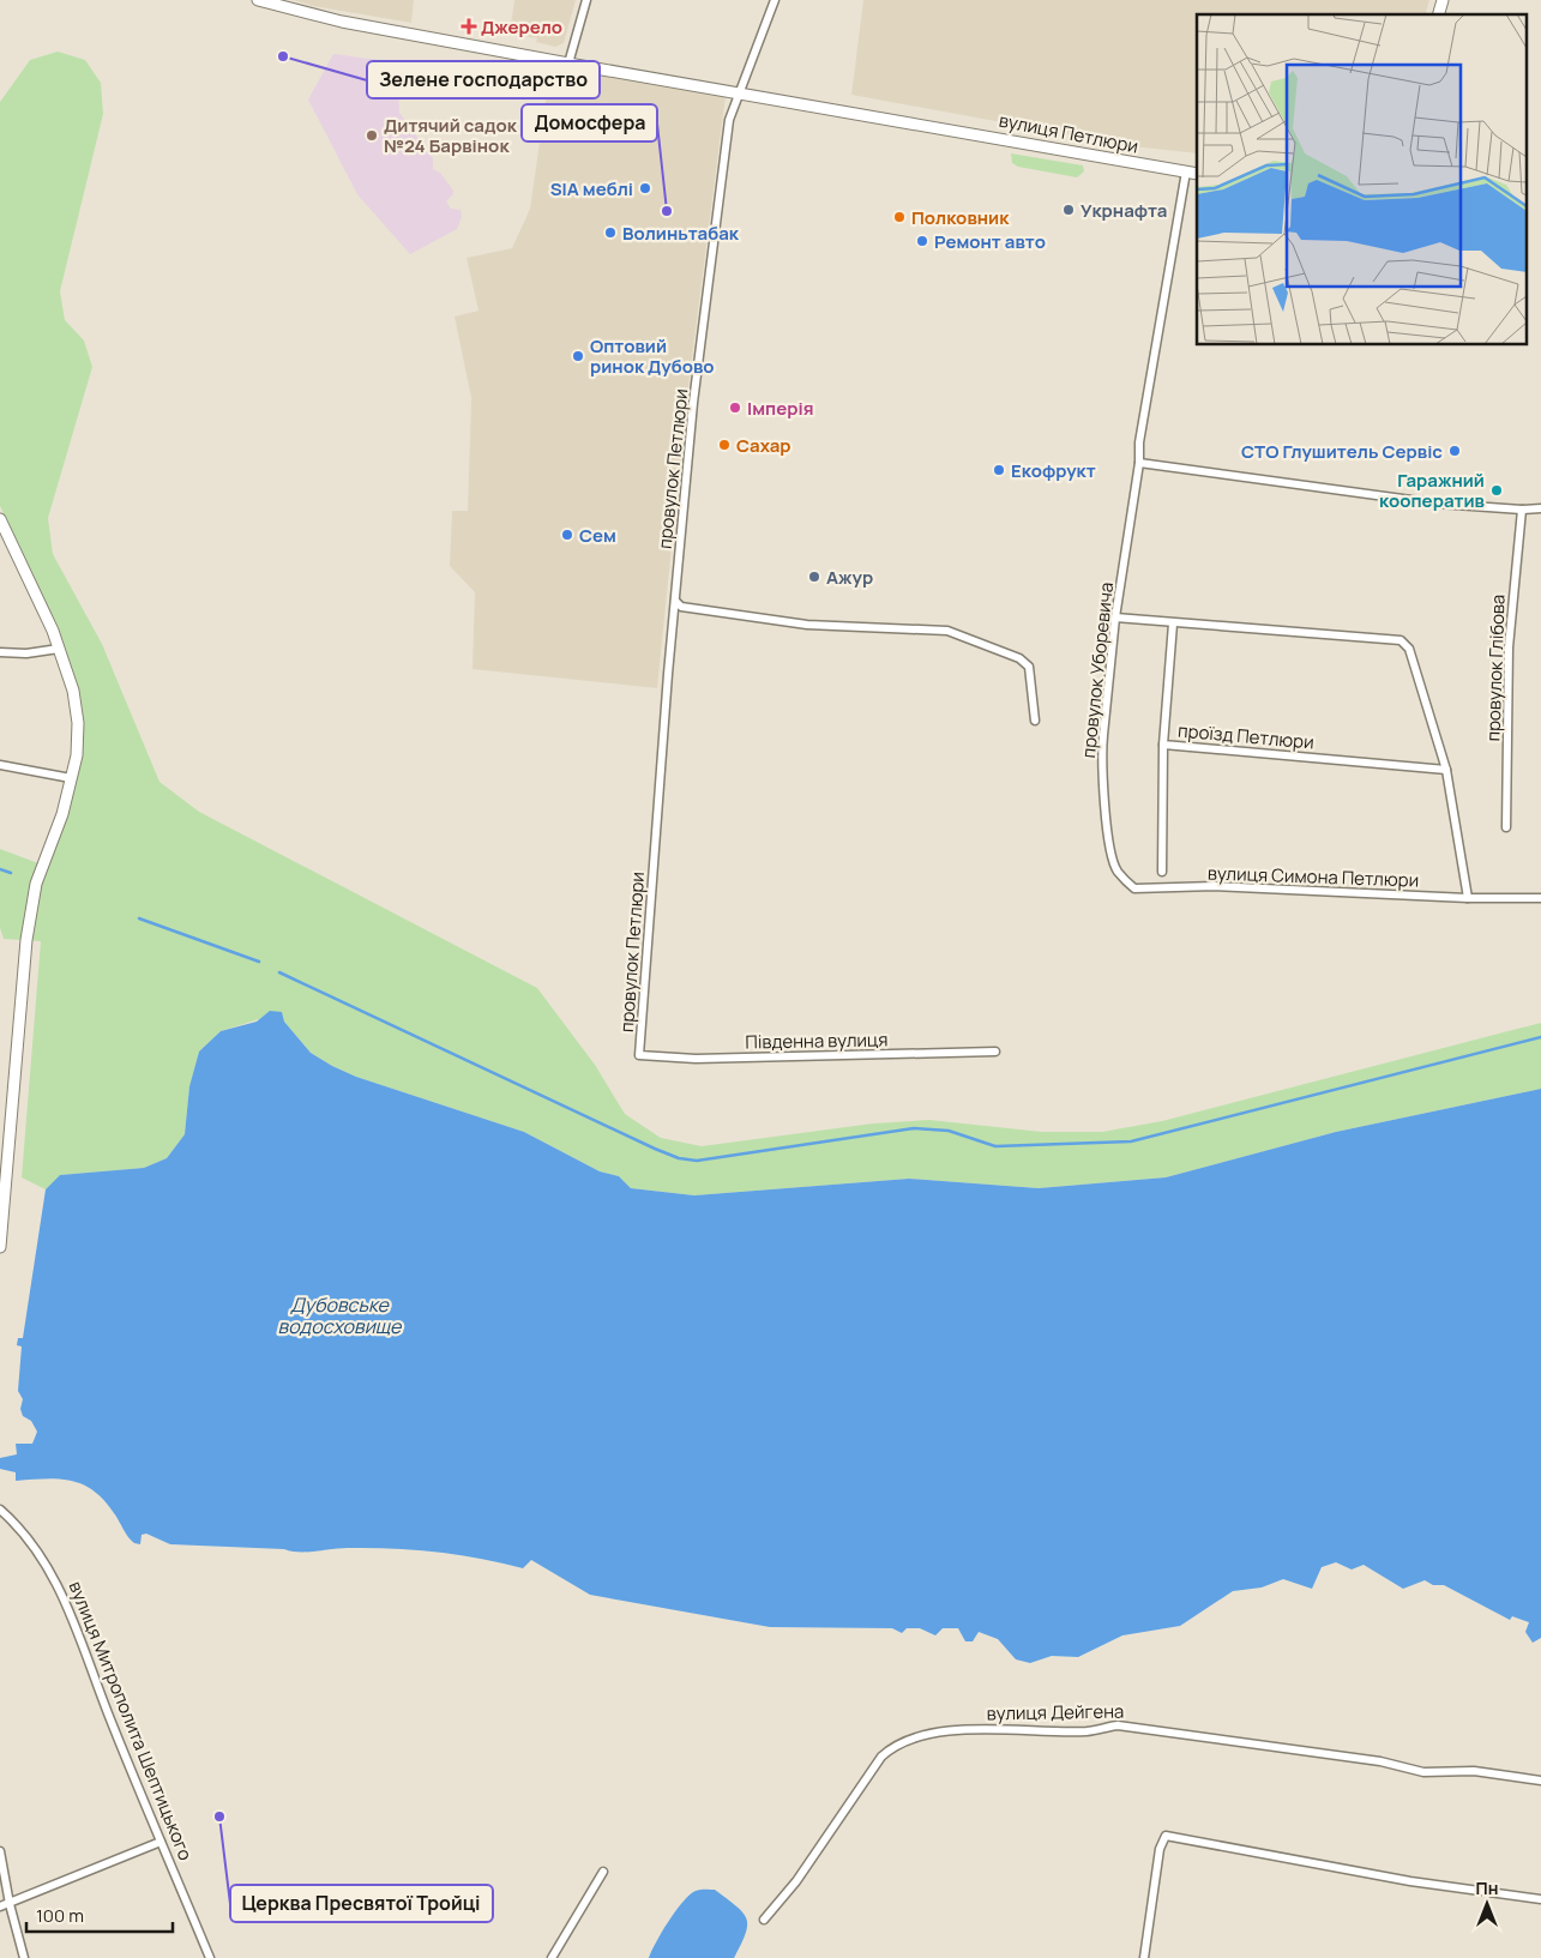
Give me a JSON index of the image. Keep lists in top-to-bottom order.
{
  "streets": {
    "main road": ["вулиця Петлюри"],
    "street": [
      "провулок Петлюри",
      "провулок Глібова",
      "провулок Уборевича",
      "проїзд Петлюри",
      "вулиця Симона Петлюри",
      "Південна вулиця",
      "вулиця Дейгена",
      "вулиця Митрополита Шептицького"
    ]
  },
  "crossings": [
    ["вулиця Петлюри", "провулок Петлюри"],
    ["провулок Петлюри", "Південна вулиця"],
    ["провулок Уборевича", "вулиця Симона Петлюри"]
  ],
  "water": ["Дубовське водосховище"],
  "places": {
    "health": ["Джерело"],
    "other": [
      "Зелене господарство",
      "Дитячий садок №24 Барвінок",
      "SIA меблі",
      "Укрнафта",
      "Домосфера",
      "Полковник",
      "Волиньтабак",
      "Ремонт авто",
      "Оптовий ринок Дубово",
      "Імперія",
      "Сахар",
      "СТО Глушитель Сервіс",
      "Екофрукт",
      "Гаражний кооператив",
      "Сем",
      "Ажур",
      "Церква Пресвятої Тройці"
    ]
  },
  "scale_bar": "100 m",
  "north": "top"
}
